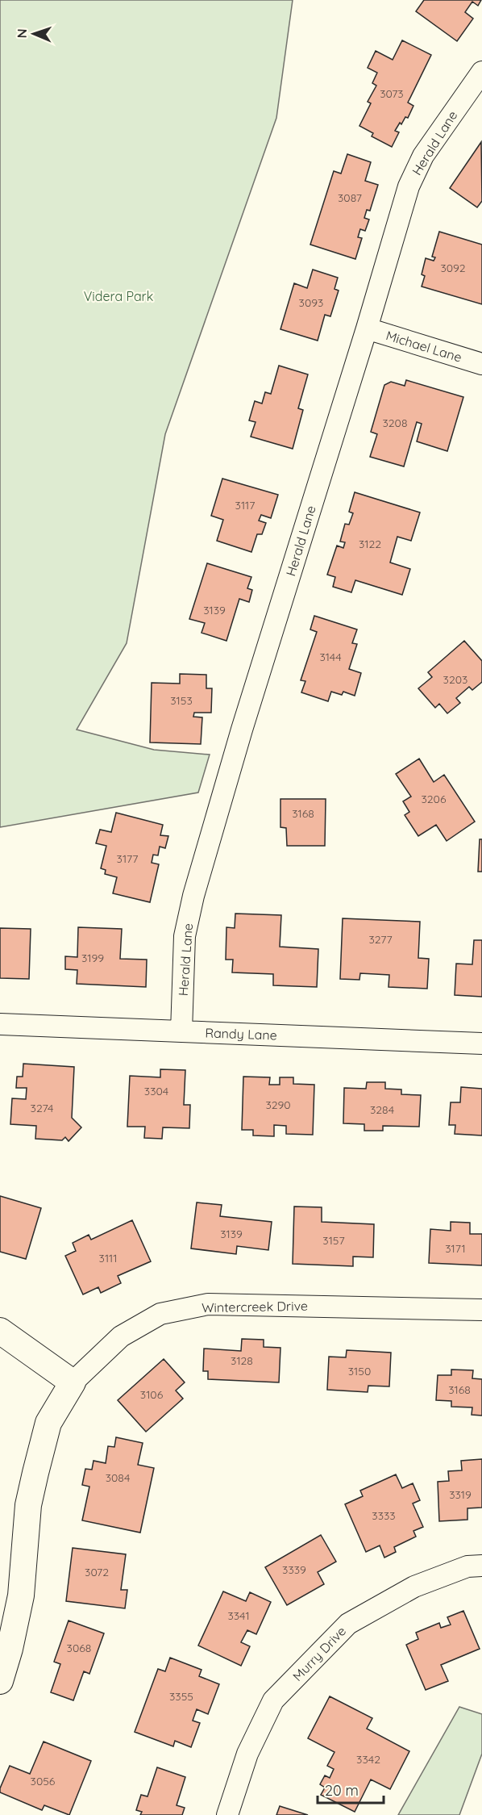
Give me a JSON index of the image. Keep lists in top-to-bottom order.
{
  "streets": {
    "street": [
      "Herald Lane",
      "Michael Lane",
      "Randy Lane",
      "Wintercreek Drive",
      "Murry Drive"
    ]
  },
  "crossings": [
    ["Herald Lane", "Michael Lane"],
    ["Herald Lane", "Randy Lane"]
  ],
  "parks": ["Videra Park"],
  "house_numbers": [
    "3073",
    "3087",
    "3092",
    "3093",
    "3208",
    "3117",
    "3122",
    "3139",
    "3144",
    "3203",
    "3153",
    "3206",
    "3168",
    "3177",
    "3277",
    "3199",
    "3304",
    "3290",
    "3274",
    "3284",
    "3139",
    "3157",
    "3171",
    "3111",
    "3128",
    "3150",
    "3168",
    "3106",
    "3084",
    "3319",
    "3333",
    "3339",
    "3072",
    "3341",
    "3068",
    "3355",
    "3342",
    "3056"
  ],
  "scale_bar": "20 m",
  "north": "left"
}
